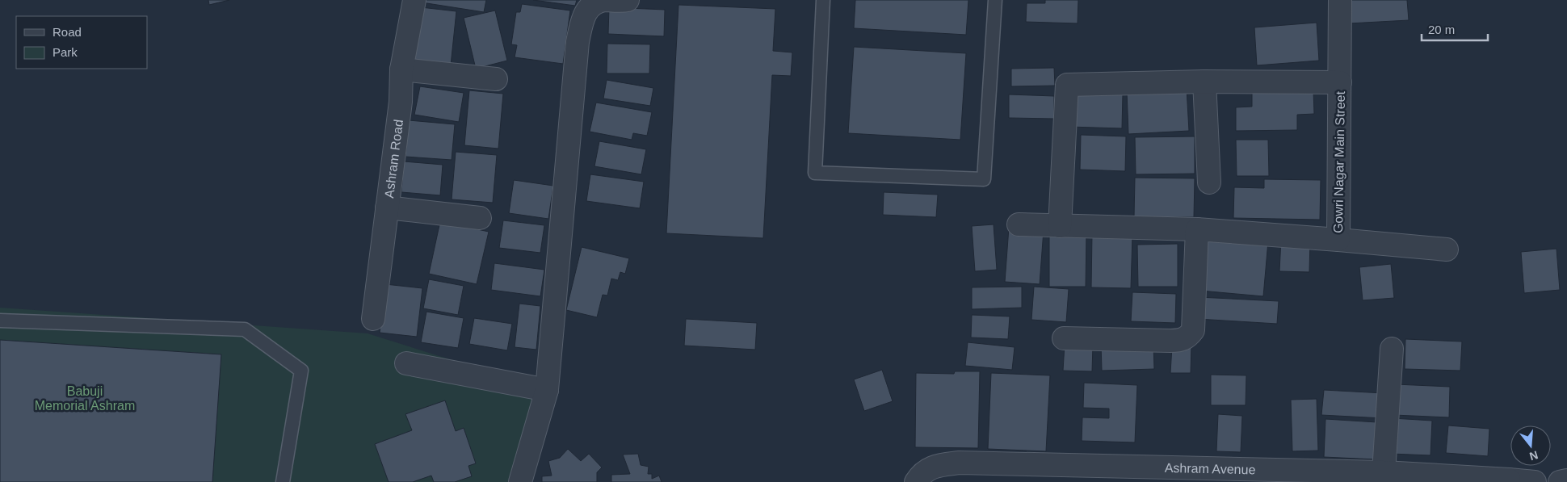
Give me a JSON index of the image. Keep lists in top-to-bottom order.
{
  "streets": {
    "street": ["Ashram Road", "Gowri Nagar Main Street", "Ashram Avenue"]
  },
  "parks": ["Babuji Memorial Ashram"],
  "legend": ["Road", "Park"],
  "scale_bar": "20 m",
  "north": "bottom"
}
